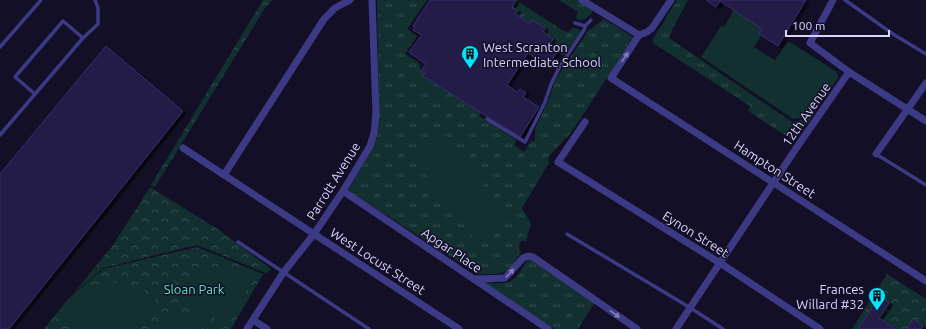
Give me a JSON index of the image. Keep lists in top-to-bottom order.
{
  "streets": {
    "street": [
      "12th Avenue",
      "Hampton Street",
      "Parrott Avenue",
      "Eynon Street",
      "Apgar Place",
      "West Locust Street"
    ]
  },
  "crossings": [
    ["12th Avenue", "Hampton Street"],
    ["12th Avenue", "Eynon Street"],
    ["Parrott Avenue", "Apgar Place"],
    ["Parrott Avenue", "West Locust Street"]
  ],
  "one_way": ["Hampton Street"],
  "parks": ["Sloan Park"],
  "places": {
    "building": ["West Scranton Intermediate School", "Frances Willard #32"]
  },
  "scale_bar": "100 m"
}
